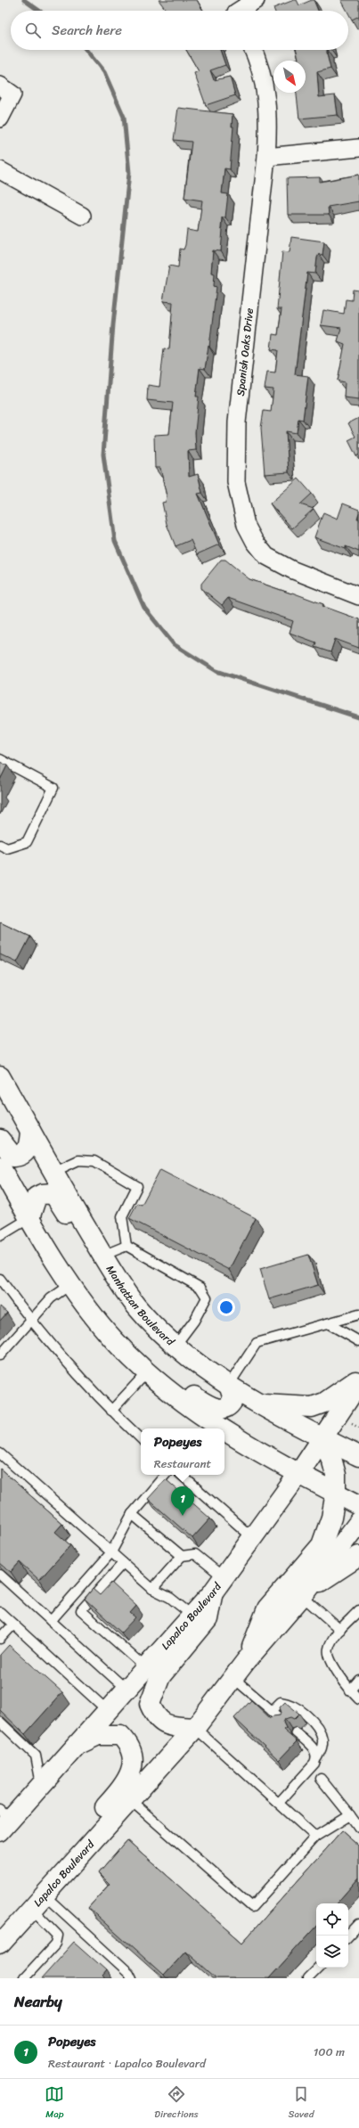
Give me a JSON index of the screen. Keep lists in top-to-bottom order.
{
  "streets": {
    "main road": ["Manhattan Boulevard", "Lapalco Boulevard"],
    "street": ["Spanish Oaks Drive"]
  },
  "crossings": [
    ["Manhattan Boulevard", "Lapalco Boulevard"]
  ],
  "north": "bottom right",
  "page": {
    "search": "Search here",
    "popup": ["Popeyes", "Restaurant"],
    "pins": "1",
    "heading": "Nearby",
    "list": [
      {
        "mark": "1",
        "name": "Popeyes",
        "note": "Restaurant · Lapalco Boulevard",
        "value": "100 m"
      }
    ],
    "nav": ["Map", "Directions", "Saved"]
  }
}
